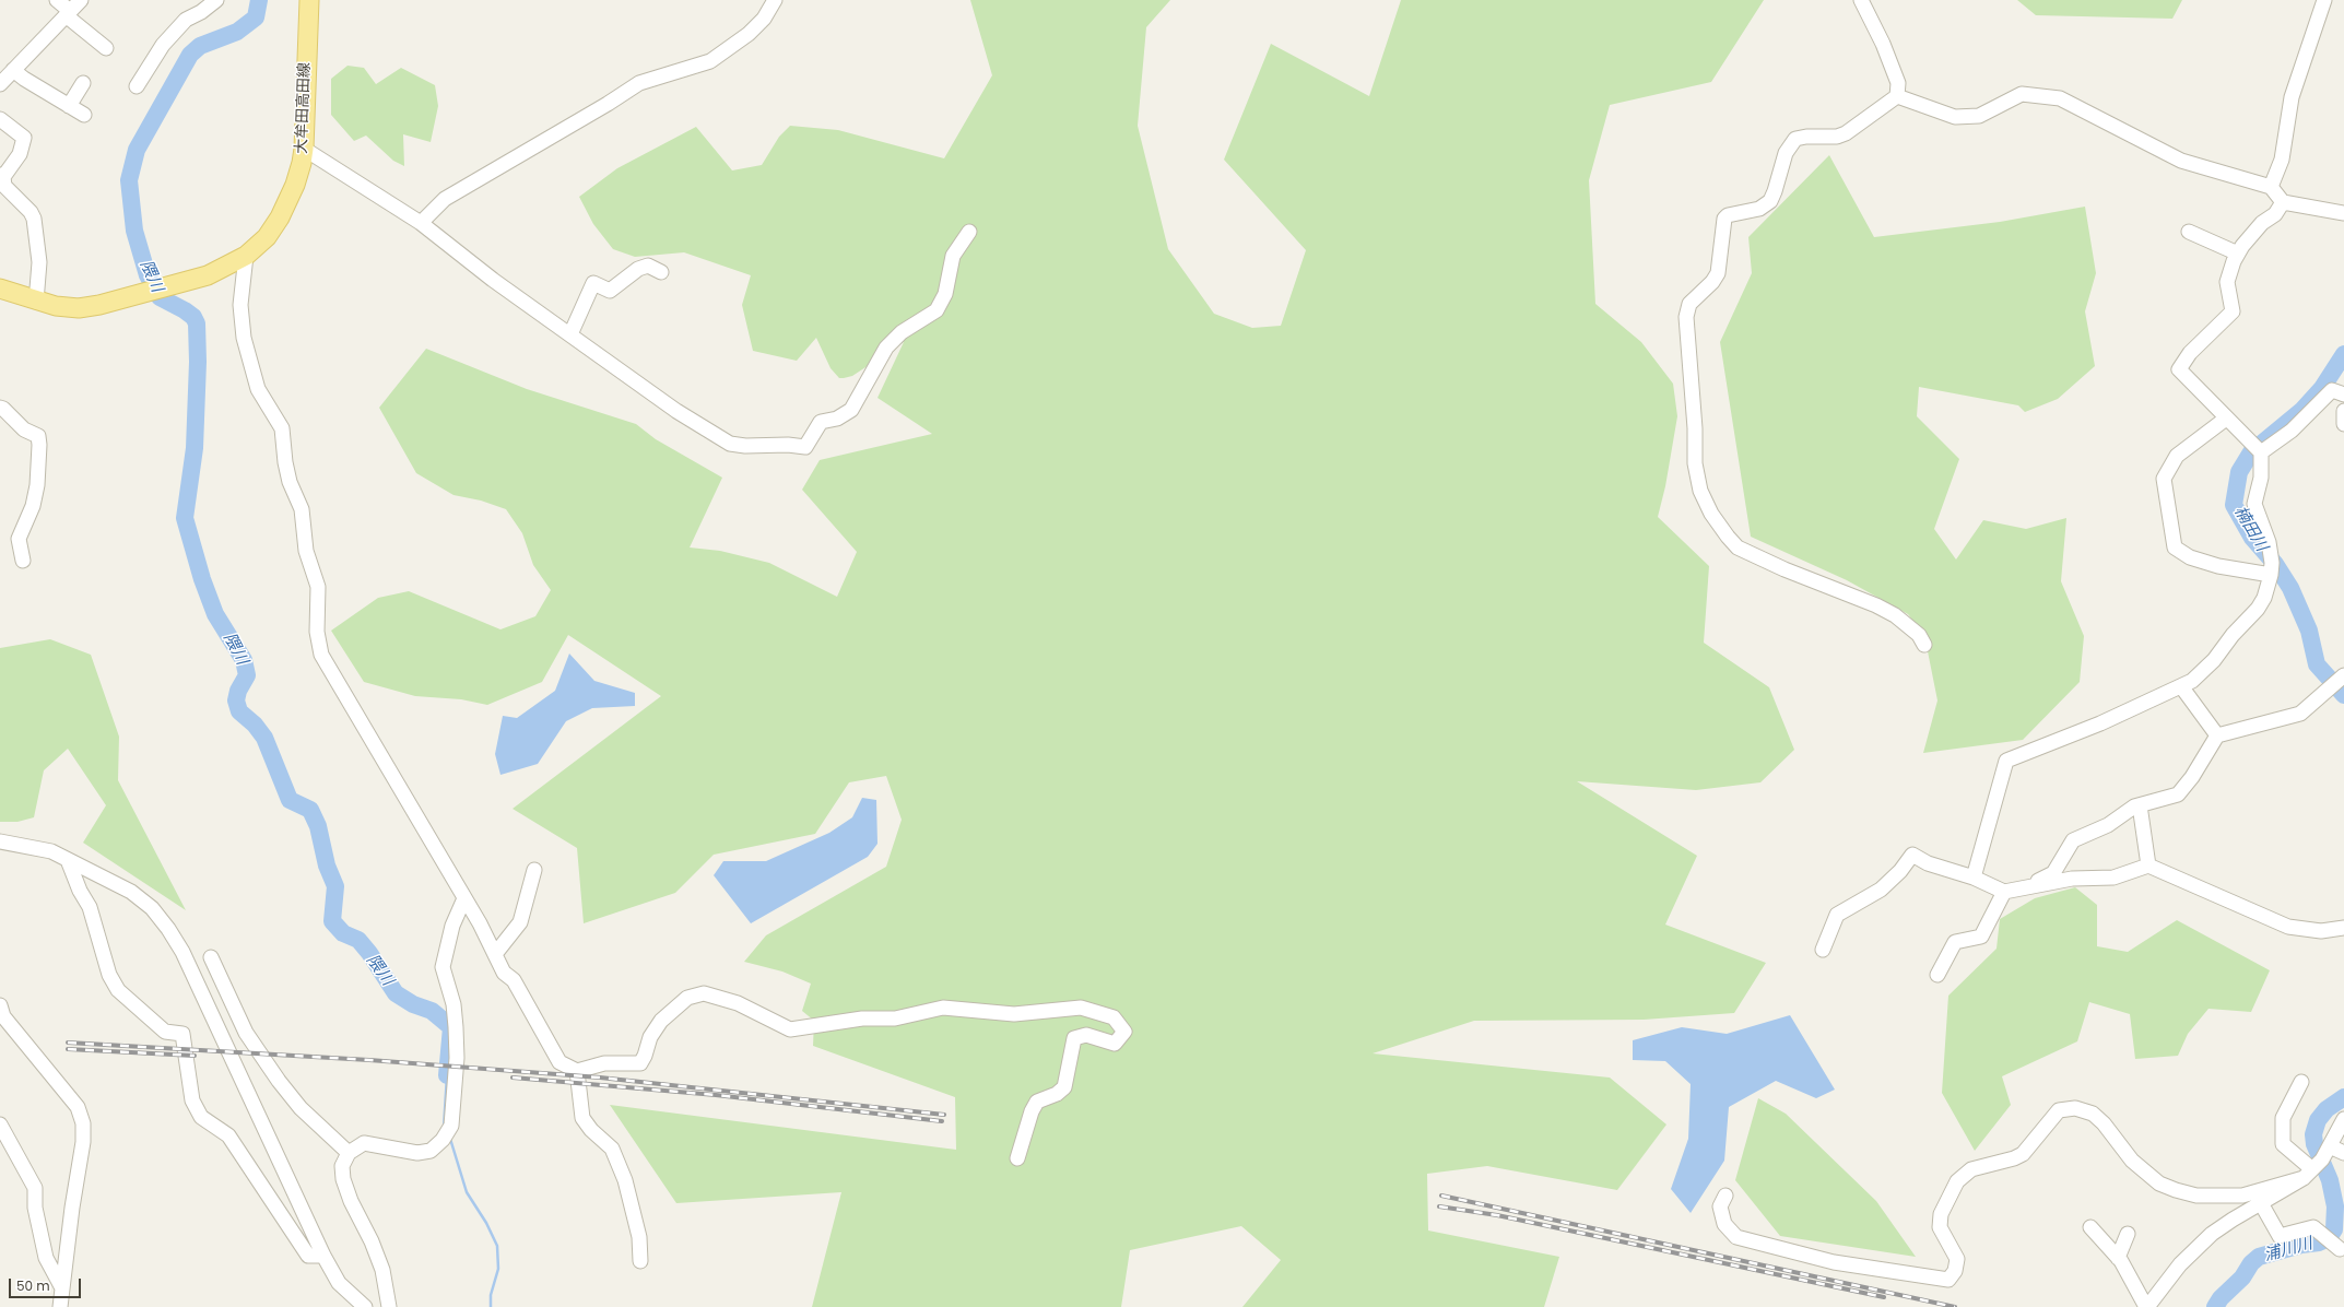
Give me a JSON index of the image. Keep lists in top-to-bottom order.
{
  "streets": {
    "main road": ["大牟田高田線"]
  },
  "water": ["隈川", "楠田川", "浦川川"],
  "scale_bar": "50 m"
}
